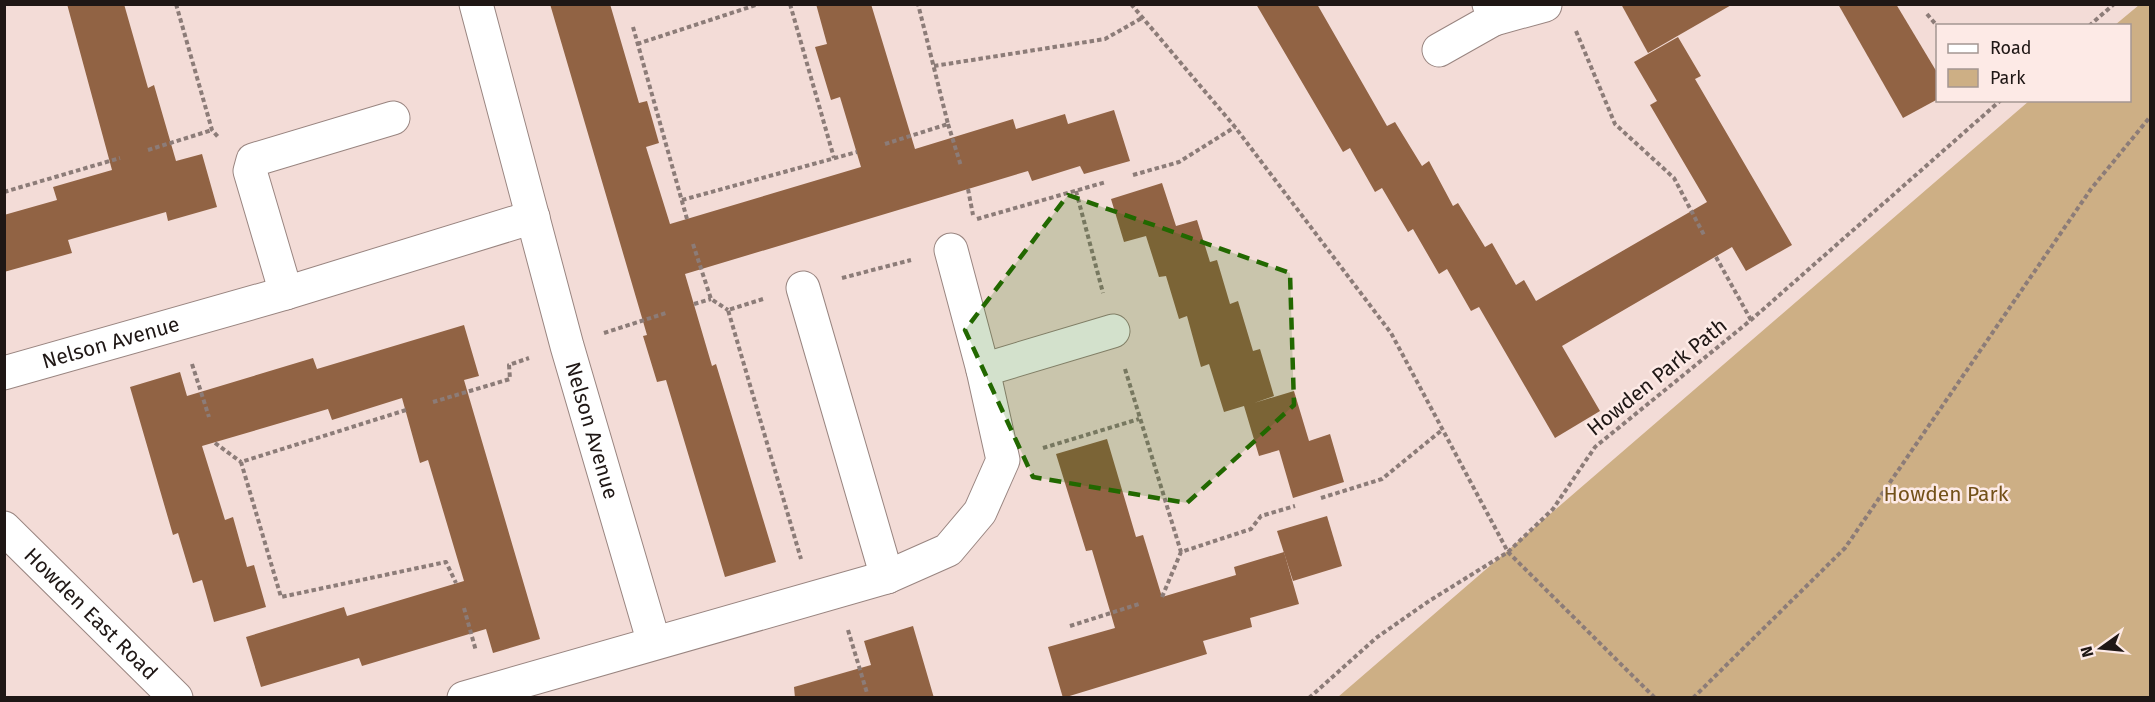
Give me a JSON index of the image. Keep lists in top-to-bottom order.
{
  "streets": {
    "street": ["Nelson Avenue", "Howden East Road"],
    "path": ["Howden Park Path"]
  },
  "parks": ["Howden Park"],
  "legend": ["Road", "Park"],
  "north": "left"
}
